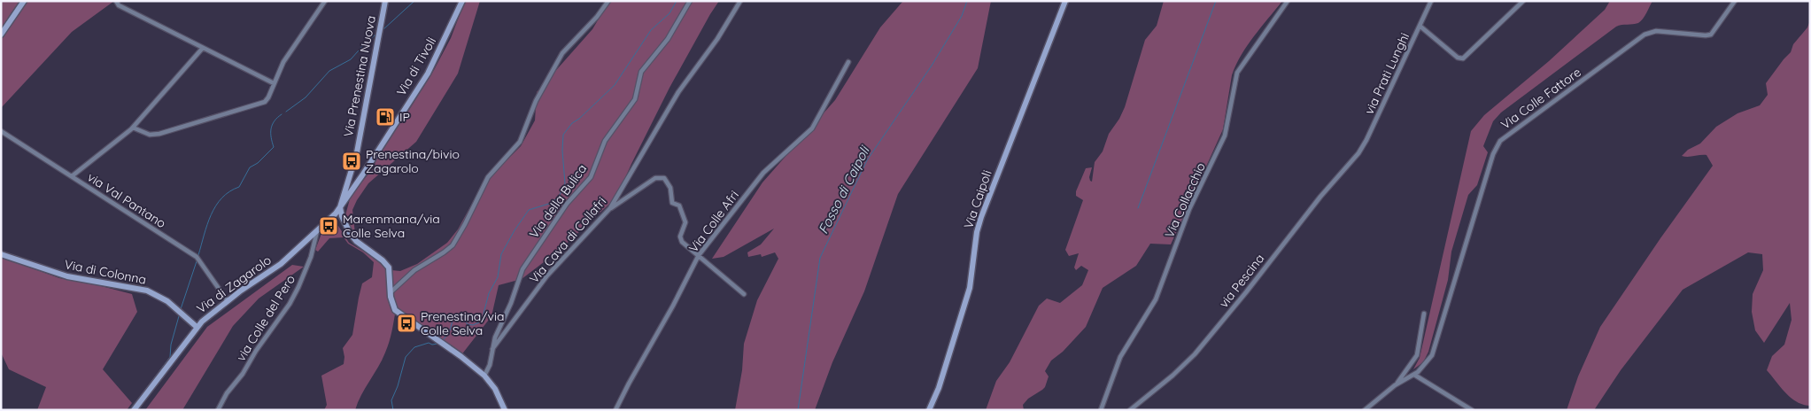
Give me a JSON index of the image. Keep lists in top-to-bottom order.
{
  "streets": {
    "street": [
      "Via di Tivoli",
      "via Prati Lunghi",
      "Via Prenestina Nuova",
      "Via Colle Fattore",
      "Via Caipoli",
      "via Val Pantano",
      "Via Collacchio",
      "Via della Bulica",
      "Via Colle Afri",
      "Via Cava di Collafri",
      "Via di Colonna",
      "via Pescina",
      "Via di Zagarolo",
      "via Colle del Pero"
    ]
  },
  "crossings": [
    ["Via di Tivoli", "Via Prenestina Nuova"],
    ["Via di Tivoli", "Via di Zagarolo"],
    ["via Prati Lunghi", "via Pescina"],
    ["Via Prenestina Nuova", "Via di Zagarolo"],
    ["via Val Pantano", "Via di Zagarolo"],
    ["Via della Bulica", "Via Cava di Collafri"],
    ["Via di Colonna", "Via di Zagarolo"],
    ["Via di Zagarolo", "via Colle del Pero"]
  ],
  "water": ["Fosso di Caipoli"],
  "places": {
    "fuel station": ["IP"],
    "bus stop": ["Prenestina/bivio Zagarolo", "Maremmana/via Colle Selva", "Prenestina/via Colle Selva"]
  }
}
